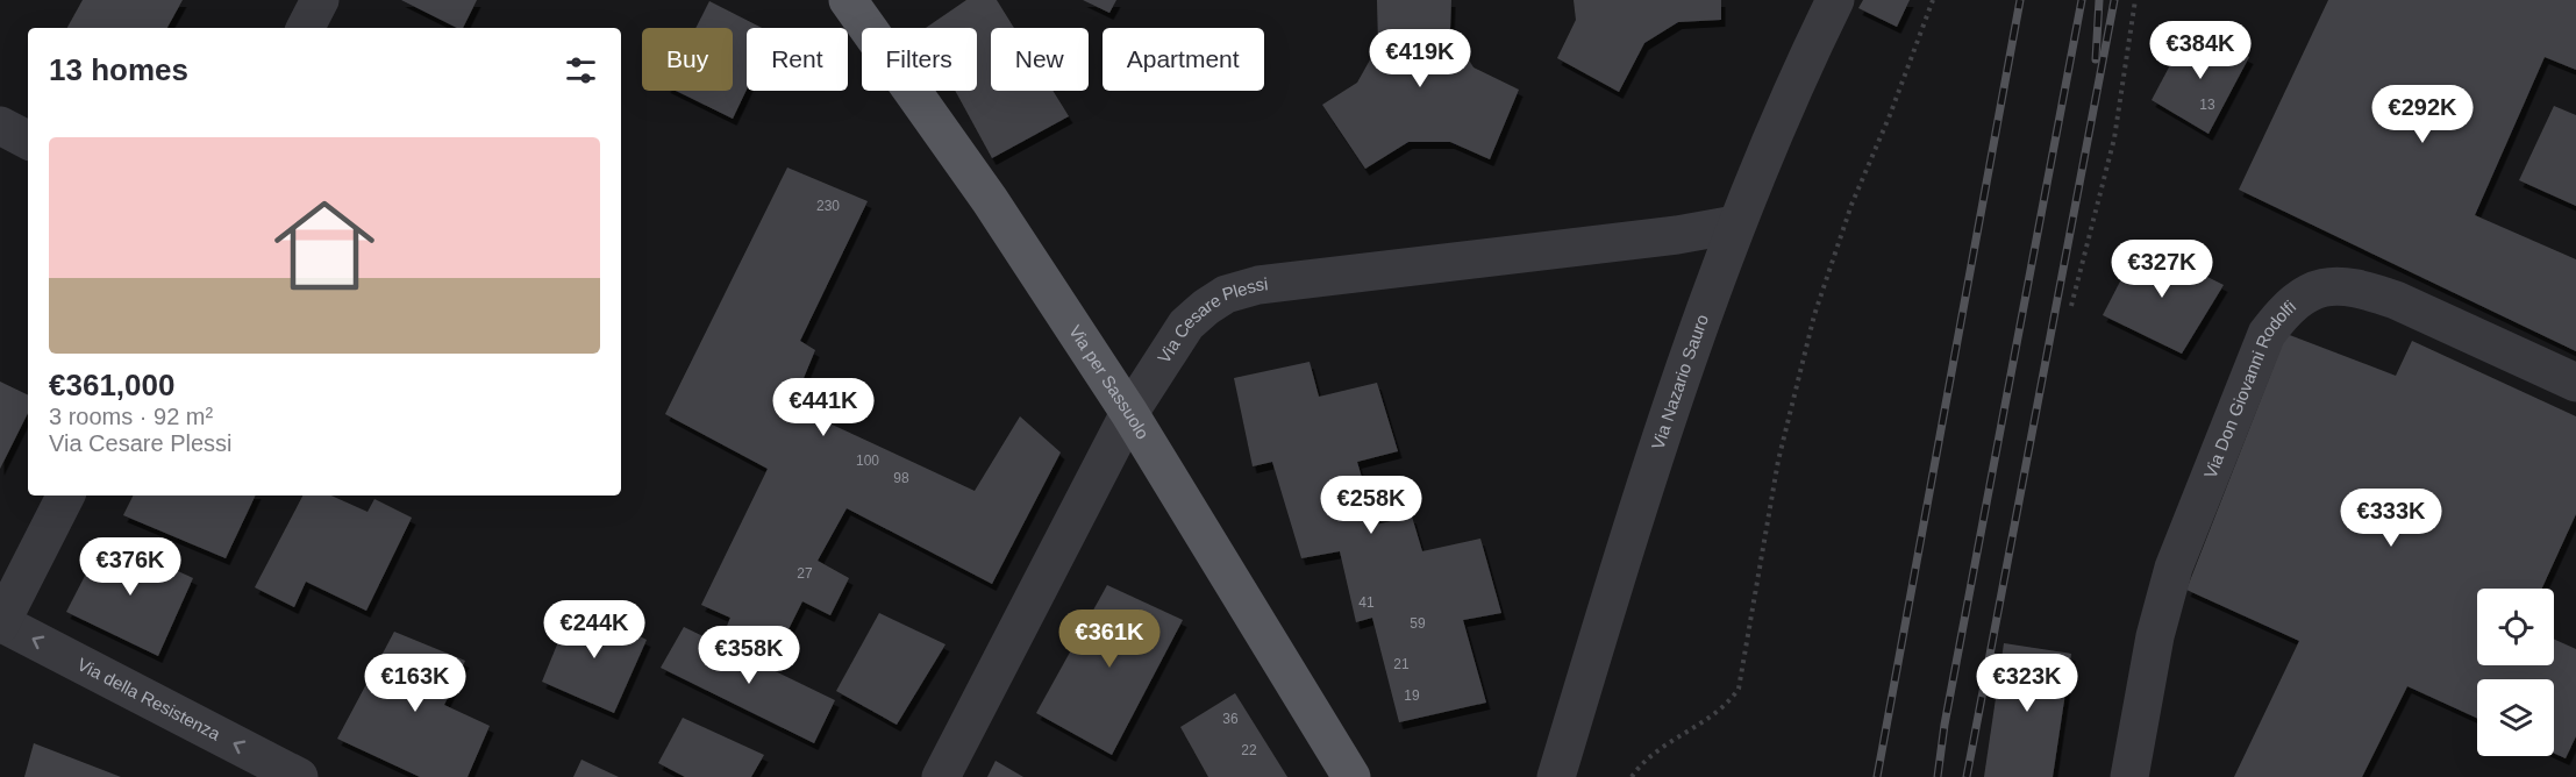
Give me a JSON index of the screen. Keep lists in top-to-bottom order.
{
  "streets": {
    "main road": ["Via per Sassuolo"],
    "street": [
      "Via Cesare Plessi",
      "Via Nazario Sauro",
      "Via Don Giovanni Rodolfi",
      "Via della Resistenza"
    ]
  },
  "crossings": [
    ["Via Cesare Plessi", "Via per Sassuolo"],
    ["Via Cesare Plessi", "Via Nazario Sauro"]
  ],
  "one_way": ["Via della Resistenza"],
  "house_numbers": [
    "13",
    "230",
    "100",
    "98",
    "27",
    "41",
    "59",
    "21",
    "19",
    "36",
    "22"
  ],
  "page": {
    "price": [
      "€384K",
      "€419K",
      "€292K",
      "€327K",
      "€441K",
      "€258K",
      "€333K",
      "€376K",
      "€244K",
      "€361K",
      "€358K",
      "€163K",
      "€323K"
    ],
    "chip": [
      "Buy",
      "Rent",
      "Filters",
      "New",
      "Apartment"
    ],
    "heading": "13 homes",
    "list": [
      {
        "name": "€361,000",
        "note": "3 rooms · 92 m² · Via Cesare Plessi"
      }
    ]
  }
}
